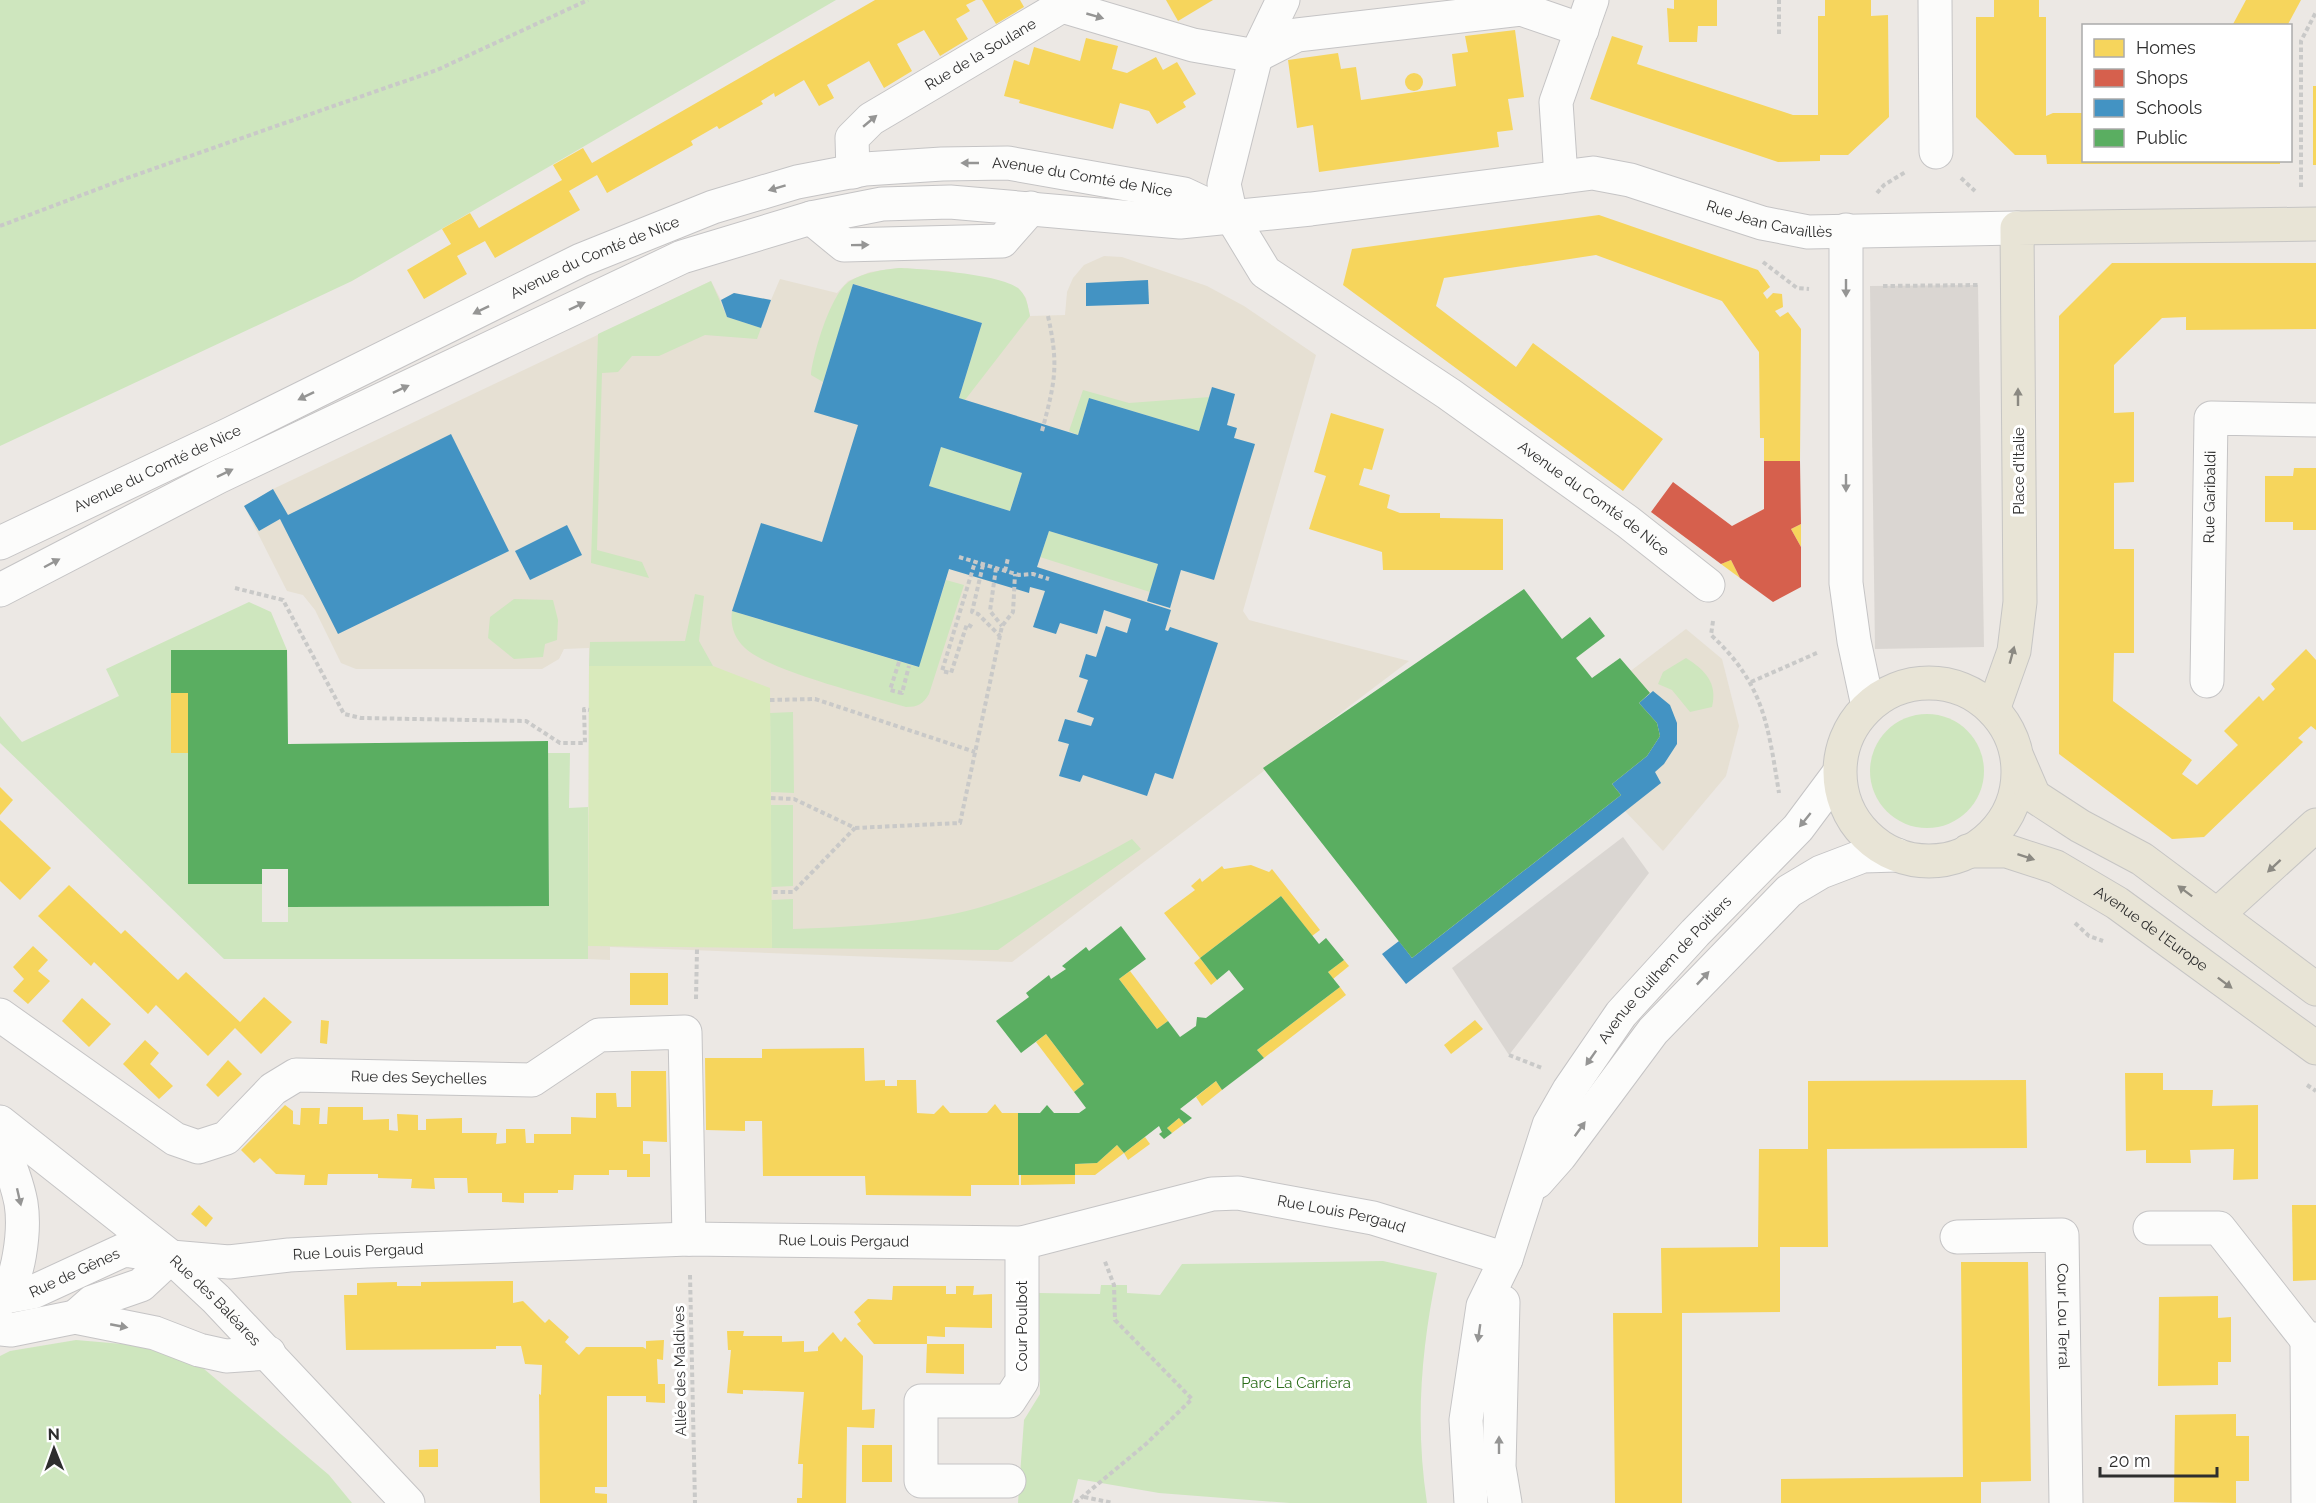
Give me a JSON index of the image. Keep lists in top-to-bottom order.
{
  "streets": {
    "main road": ["Rue Jean Cavaillès", "Place d'Italie", "Avenue de l'Europe"],
    "street": [
      "Rue de la Soulane",
      "Avenue du Comté de Nice",
      "Rue Garibaldi",
      "Avenue Guilhem de Poitiers",
      "Rue des Seychelles",
      "Rue Louis Pergaud",
      "Rue de Gênes",
      "Rue des Baléares",
      "Cour Lou Terral",
      "Cour Poulbot"
    ],
    "path": ["Allée des Maldives"]
  },
  "crossings": [
    ["Rue de la Soulane", "Avenue du Comté de Nice"],
    ["Avenue du Comté de Nice", "Rue Jean Cavaillès"],
    ["Rue Jean Cavaillès", "Place d'Italie"],
    ["Place d'Italie", "Avenue de l'Europe"],
    ["Place d'Italie", "Avenue Guilhem de Poitiers"],
    ["Avenue de l'Europe", "Avenue Guilhem de Poitiers"],
    ["Avenue Guilhem de Poitiers", "Rue Louis Pergaud"],
    ["Rue des Seychelles", "Rue Louis Pergaud"],
    ["Rue des Seychelles", "Allée des Maldives"],
    ["Rue Louis Pergaud", "Rue de Gênes"],
    ["Rue Louis Pergaud", "Rue des Baléares"],
    ["Rue Louis Pergaud", "Cour Poulbot"],
    ["Rue Louis Pergaud", "Allée des Maldives"],
    ["Rue de Gênes", "Rue des Baléares"]
  ],
  "one_way": ["Rue de la Soulane", "Place d'Italie", "Rue de Gênes"],
  "parks": ["Parc La Carriera"],
  "legend": [
    "Homes",
    "Shops",
    "Schools",
    "Public"
  ],
  "scale_bar": "20 m",
  "north": "top"
}
